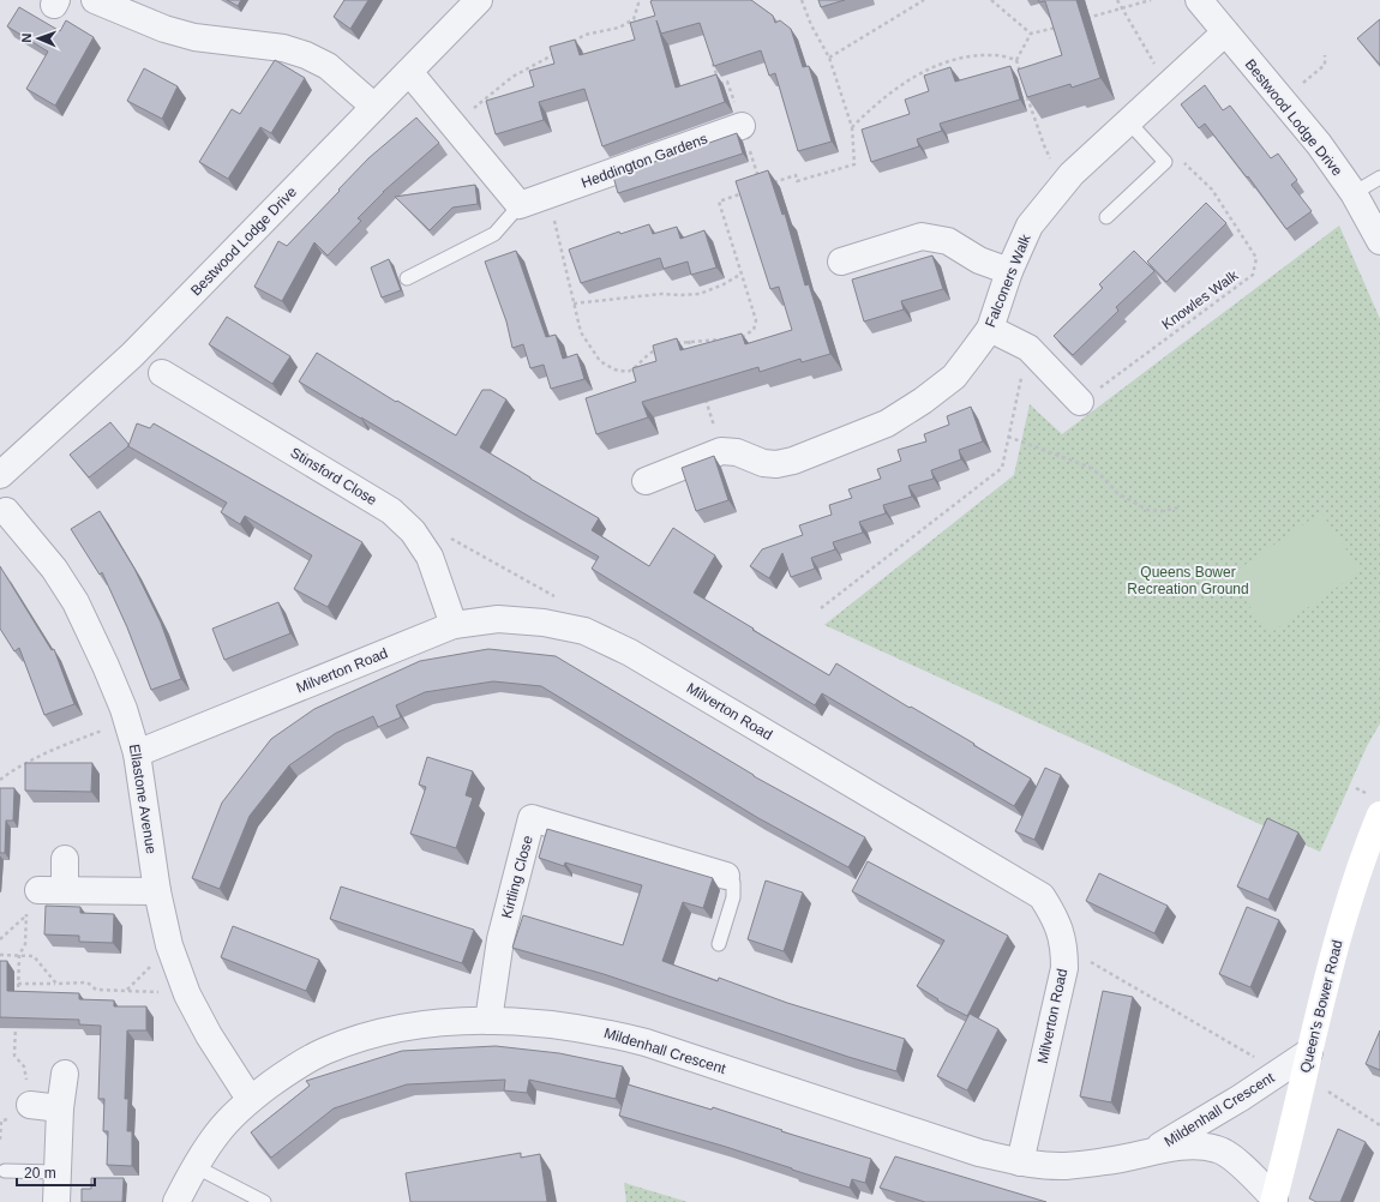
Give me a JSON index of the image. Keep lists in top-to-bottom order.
{
  "streets": {
    "street": [
      "Bestwood Lodge Drive",
      "Heddington Gardens",
      "Falconers Walk",
      "Stinsford Close",
      "Milverton Road",
      "Ellastone Avenue",
      "Kirtling Close",
      "Queen's Bower Road",
      "Mildenhall Crescent"
    ],
    "path": ["Knowles Walk"]
  },
  "crossings": [
    ["Bestwood Lodge Drive", "Falconers Walk"],
    ["Stinsford Close", "Milverton Road"],
    ["Milverton Road", "Ellastone Avenue"],
    ["Milverton Road", "Mildenhall Crescent"],
    ["Ellastone Avenue", "Mildenhall Crescent"],
    ["Kirtling Close", "Mildenhall Crescent"],
    ["Queen's Bower Road", "Mildenhall Crescent"]
  ],
  "parks": ["Queens Bower Recreation Ground"],
  "scale_bar": "20 m",
  "north": "left"
}
